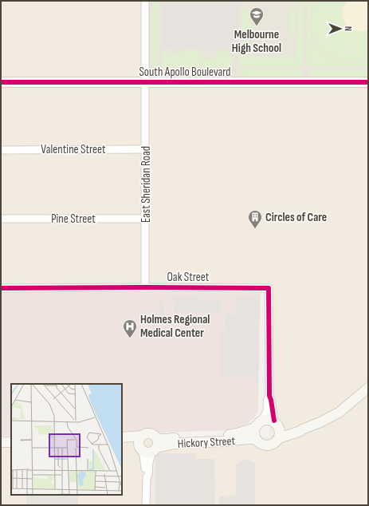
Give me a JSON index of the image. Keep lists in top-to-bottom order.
{
  "streets": {
    "street": [
      "South Apollo Boulevard",
      "Valentine Street",
      "East Sheridan Road",
      "Pine Street",
      "Oak Street",
      "Hickory Street"
    ]
  },
  "crossings": [
    ["South Apollo Boulevard", "East Sheridan Road"],
    ["Valentine Street", "East Sheridan Road"],
    ["East Sheridan Road", "Pine Street"],
    ["East Sheridan Road", "Oak Street"],
    ["Oak Street", "Hickory Street"]
  ],
  "places": {
    "school or university": ["Melbourne High School"],
    "building": ["Circles of Care"],
    "hospital": ["Holmes Regional Medical Center"]
  },
  "north": "right"
}
